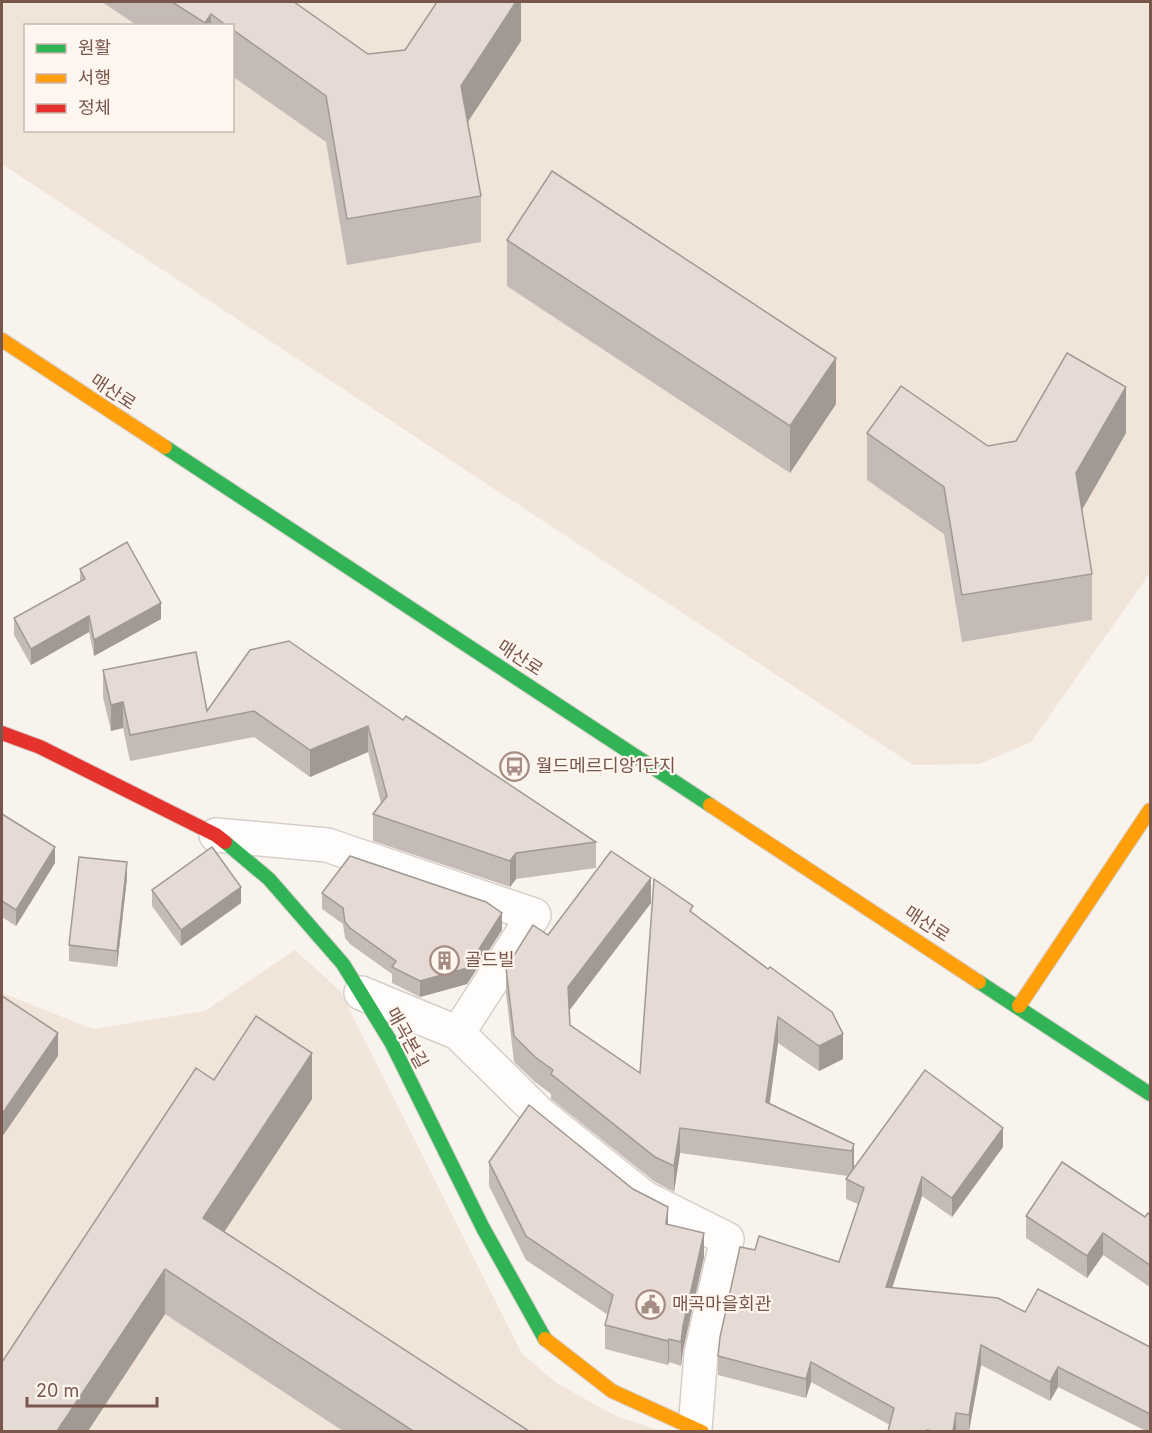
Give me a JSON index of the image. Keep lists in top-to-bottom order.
{
  "streets": {
    "street": ["매산로", "매곡본길"]
  },
  "places": {
    "bus stop": ["월드메르디앙1단지"],
    "building": ["골드빌"],
    "public building": ["매곡마을회관"]
  },
  "legend": ["원활", "서행", "정체"],
  "scale_bar": "20 m"
}
